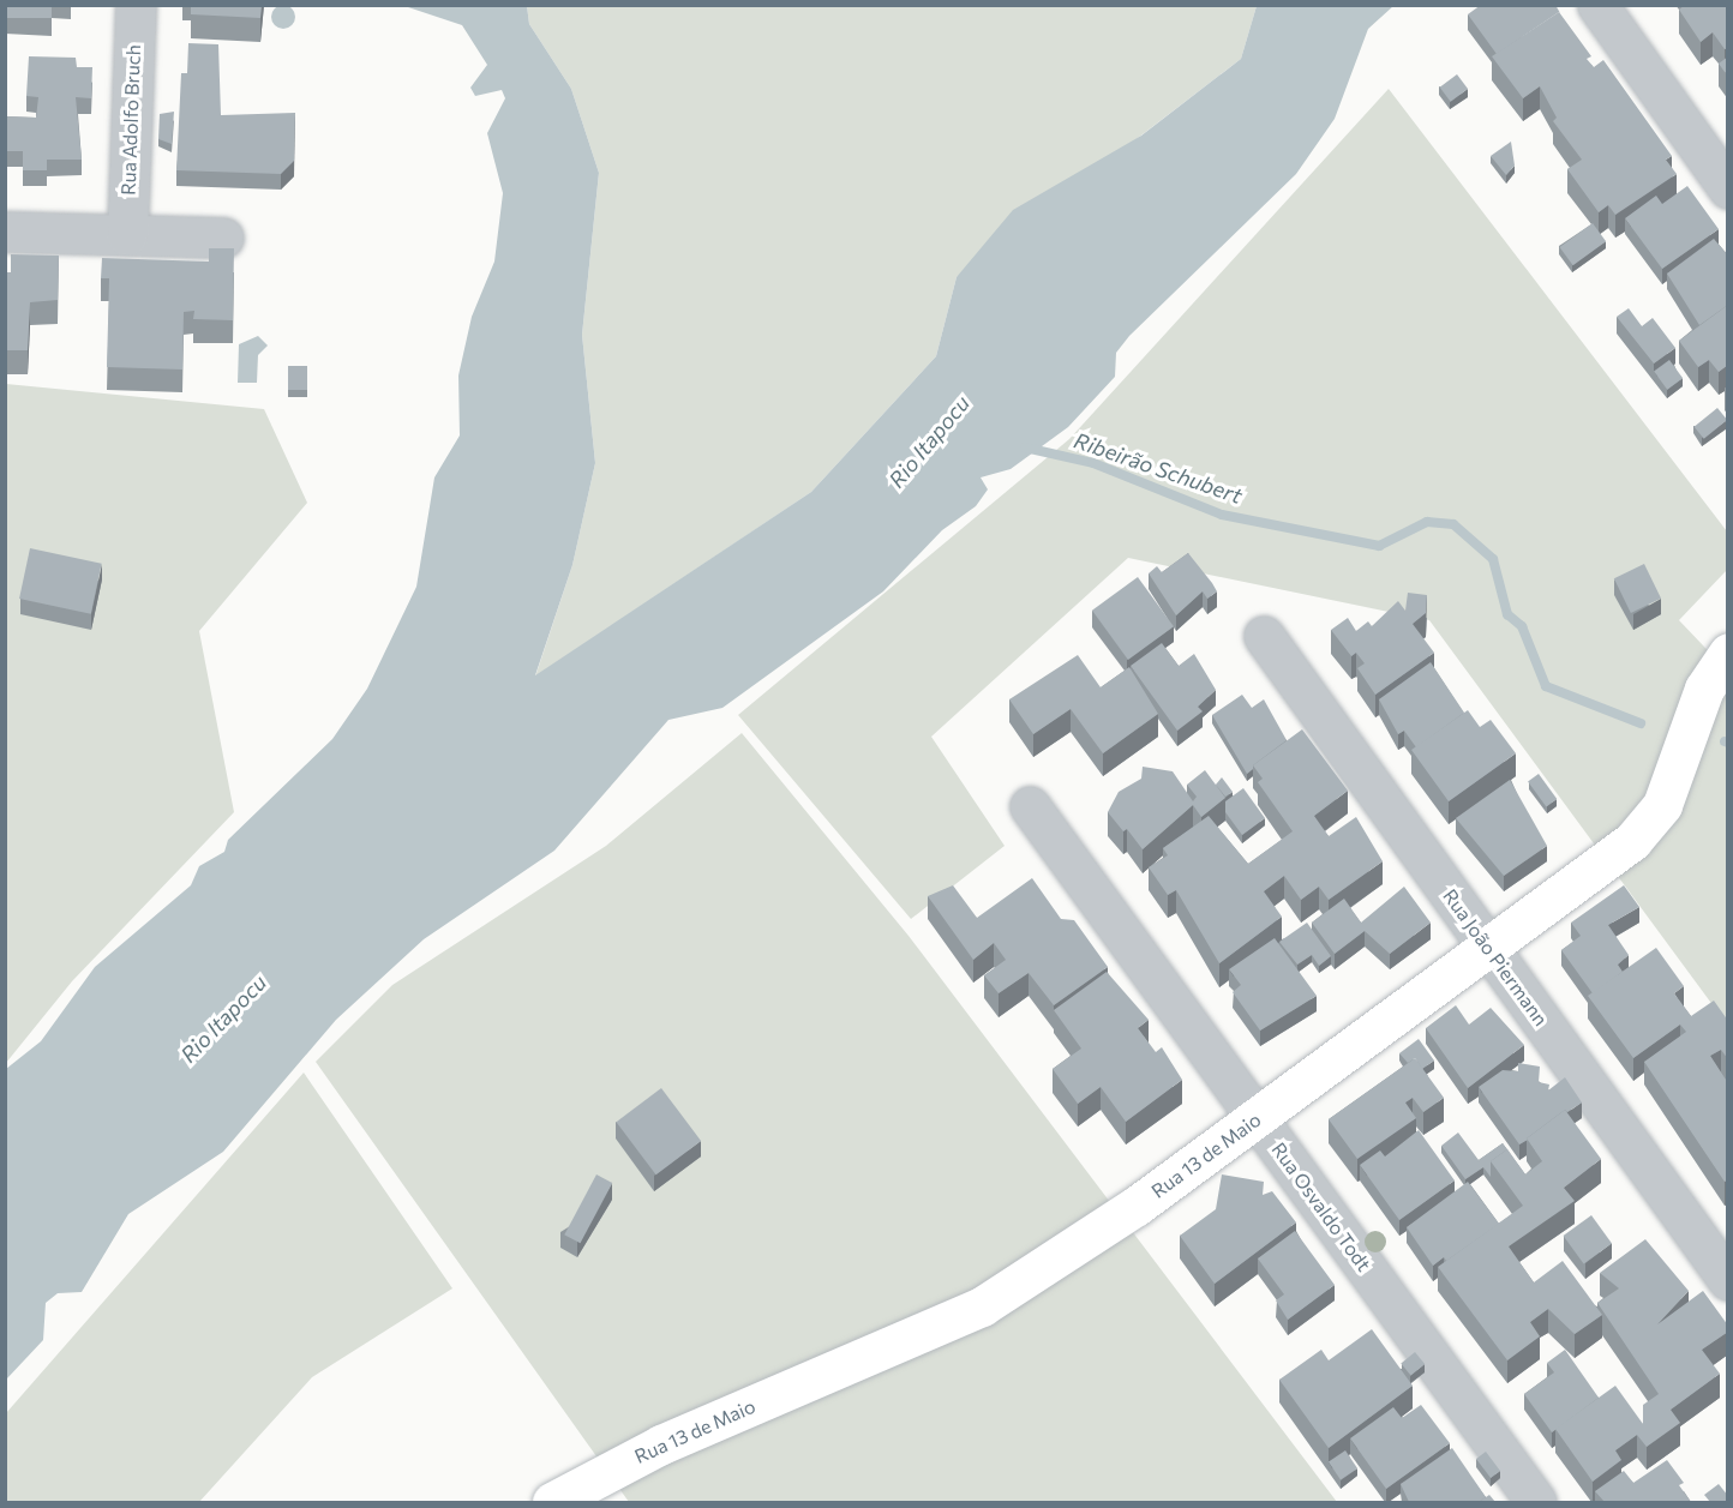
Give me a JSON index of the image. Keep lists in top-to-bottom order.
{
  "streets": {
    "main road": ["Rua 13 de Maio"],
    "street": ["Rua Adolfo Bruch", "Rua João Piermann", "Rua Osvaldo Todt"]
  },
  "crossings": [
    ["Rua João Piermann", "Rua 13 de Maio"],
    ["Rua 13 de Maio", "Rua Osvaldo Todt"]
  ],
  "water": ["Rio Itapocu", "Ribeirão Schubert"]
}
